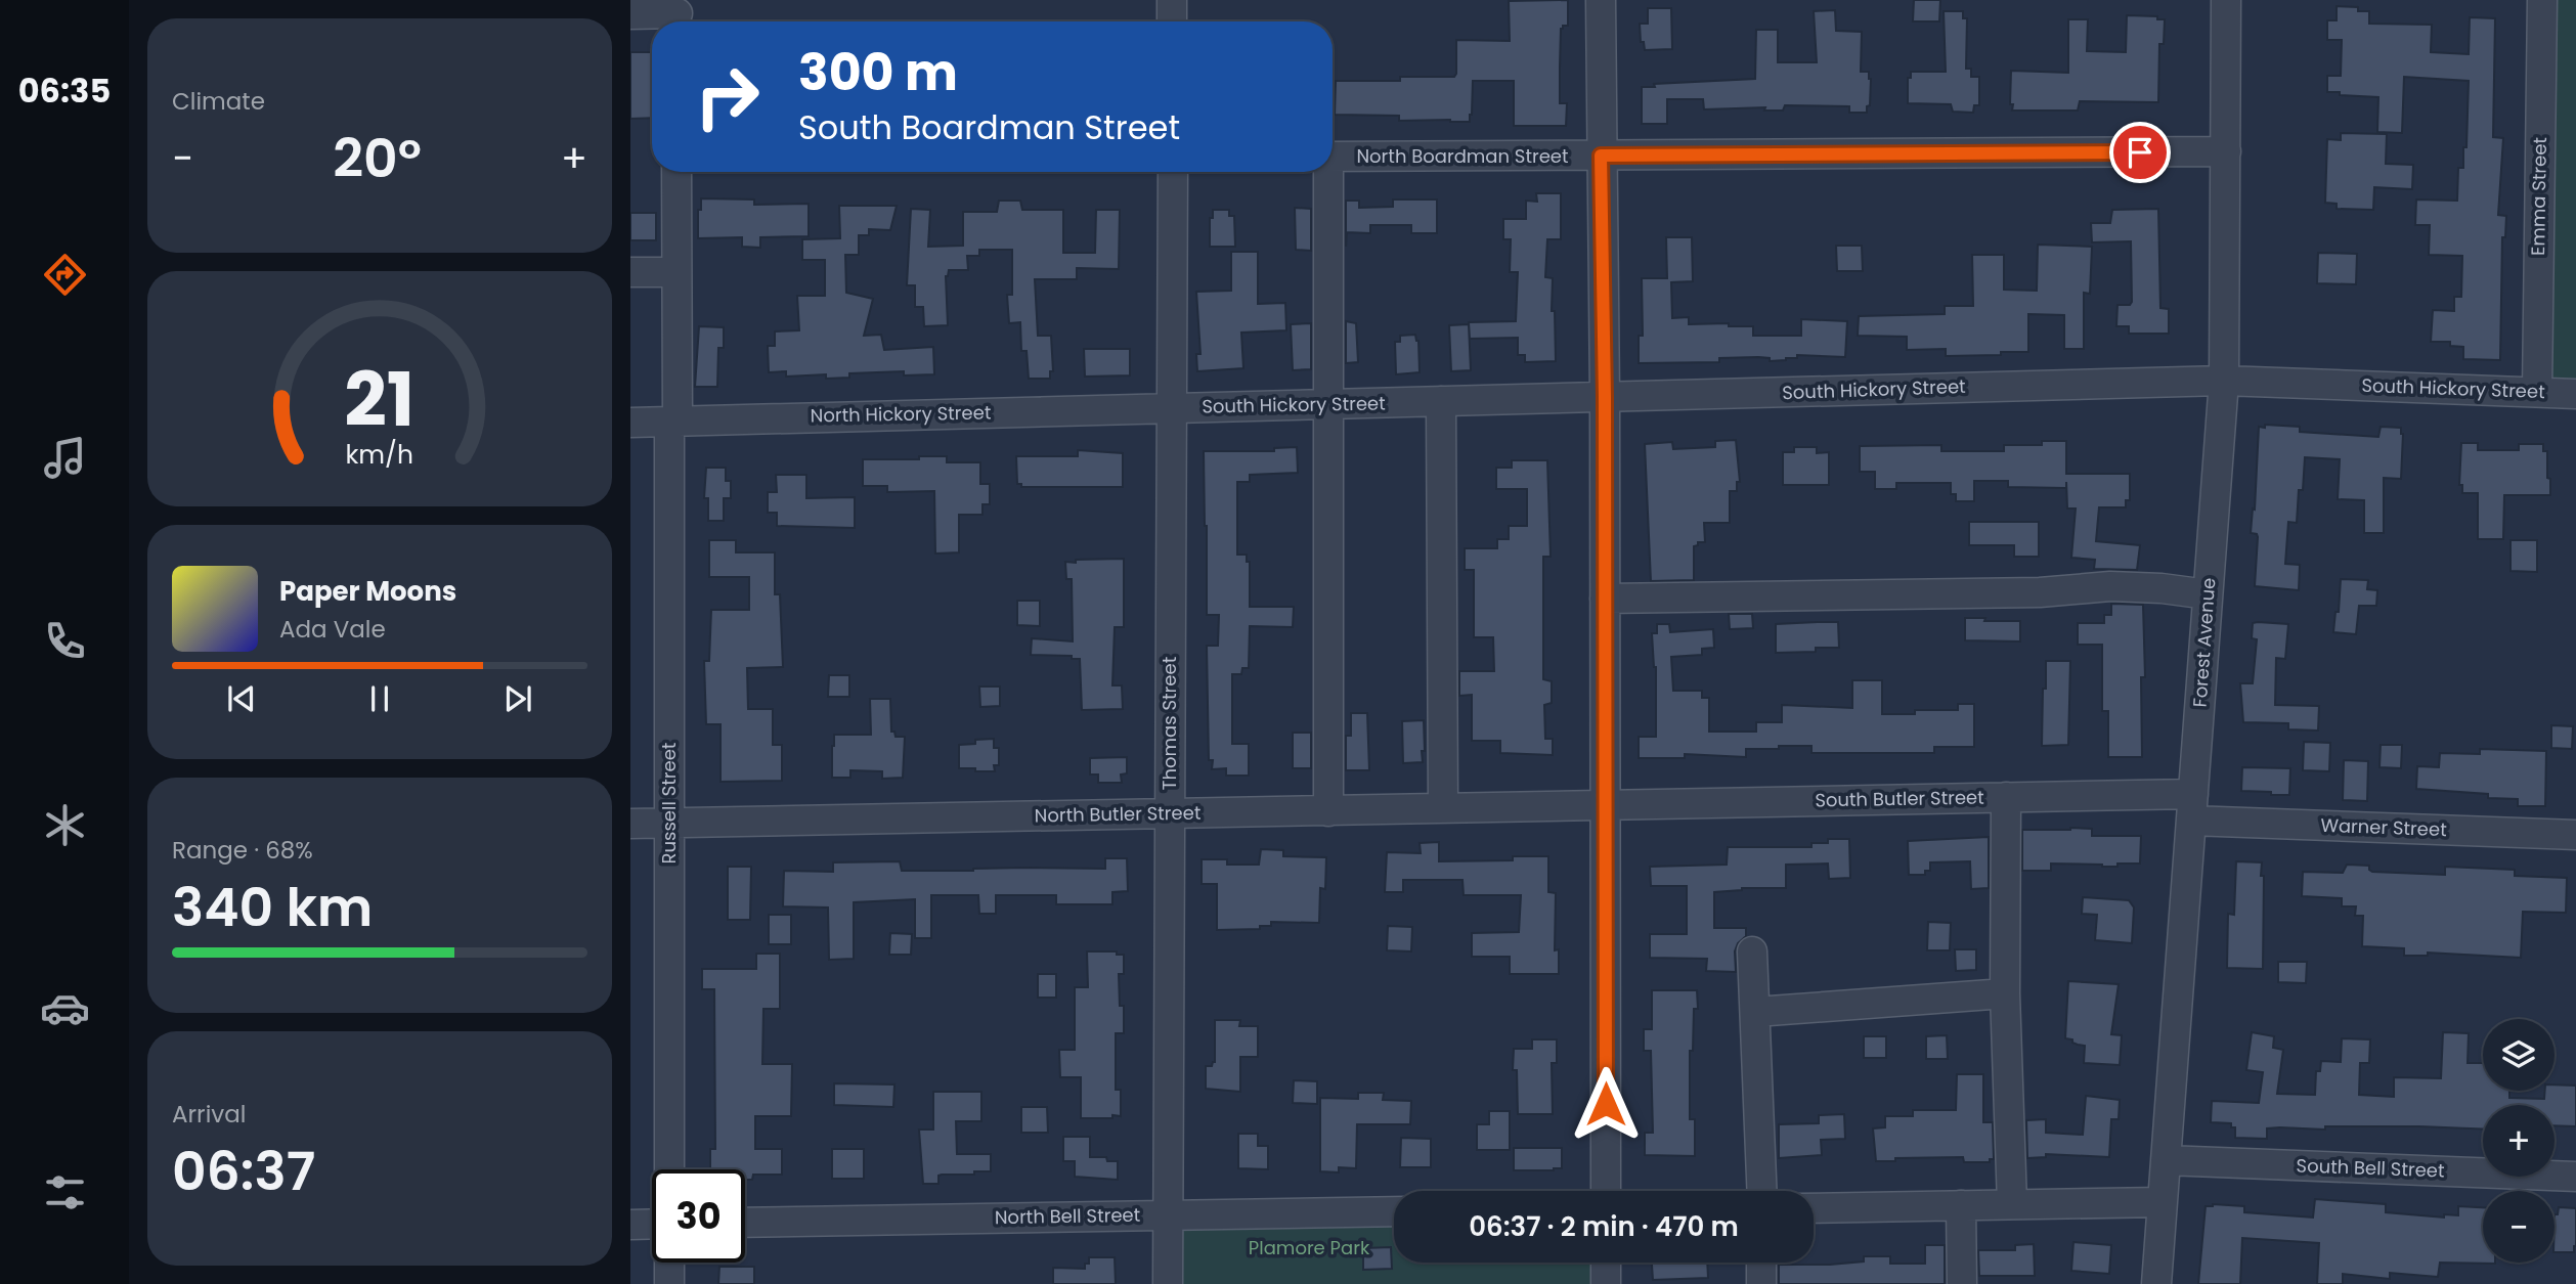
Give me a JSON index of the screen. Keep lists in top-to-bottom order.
{
  "streets": {
    "street": [
      "North Boardman Street",
      "Emma Street",
      "South Hickory Street",
      "North Hickory Street",
      "Forest Avenue",
      "Thomas Street",
      "South Butler Street",
      "Russell Street",
      "North Butler Street",
      "Warner Street",
      "South Bell Street",
      "North Bell Street"
    ]
  },
  "crossings": [
    ["North Boardman Street", "Forest Avenue"],
    ["Emma Street", "South Hickory Street"],
    ["South Hickory Street", "North Hickory Street"],
    ["South Hickory Street", "Forest Avenue"],
    ["South Hickory Street", "Thomas Street"],
    ["North Hickory Street", "Thomas Street"],
    ["North Hickory Street", "Russell Street"],
    ["Forest Avenue", "South Butler Street"],
    ["Forest Avenue", "Warner Street"],
    ["Forest Avenue", "South Bell Street"],
    ["Thomas Street", "North Butler Street"],
    ["Thomas Street", "North Bell Street"],
    ["South Butler Street", "North Butler Street"],
    ["South Butler Street", "Warner Street"],
    ["Russell Street", "North Butler Street"]
  ],
  "parks": ["Plamore Park"],
  "page": {
    "tabs": "06:35",
    "tile": [
      "Climate",
      ["Range · 68%", "340 km"],
      ["Arrival", "06:37"]
    ],
    "turn": ["300 m", "South Boardman Street"],
    "heat": ["−", "20°", "+"],
    "song": ["Paper Moons", "Ada Vale"],
    "map_buttons": ["+", "−"],
    "limit": "30",
    "trip": "06:37 · 2 min · 470 m",
    "gauge": ["21", "km/h"]
  }
}
